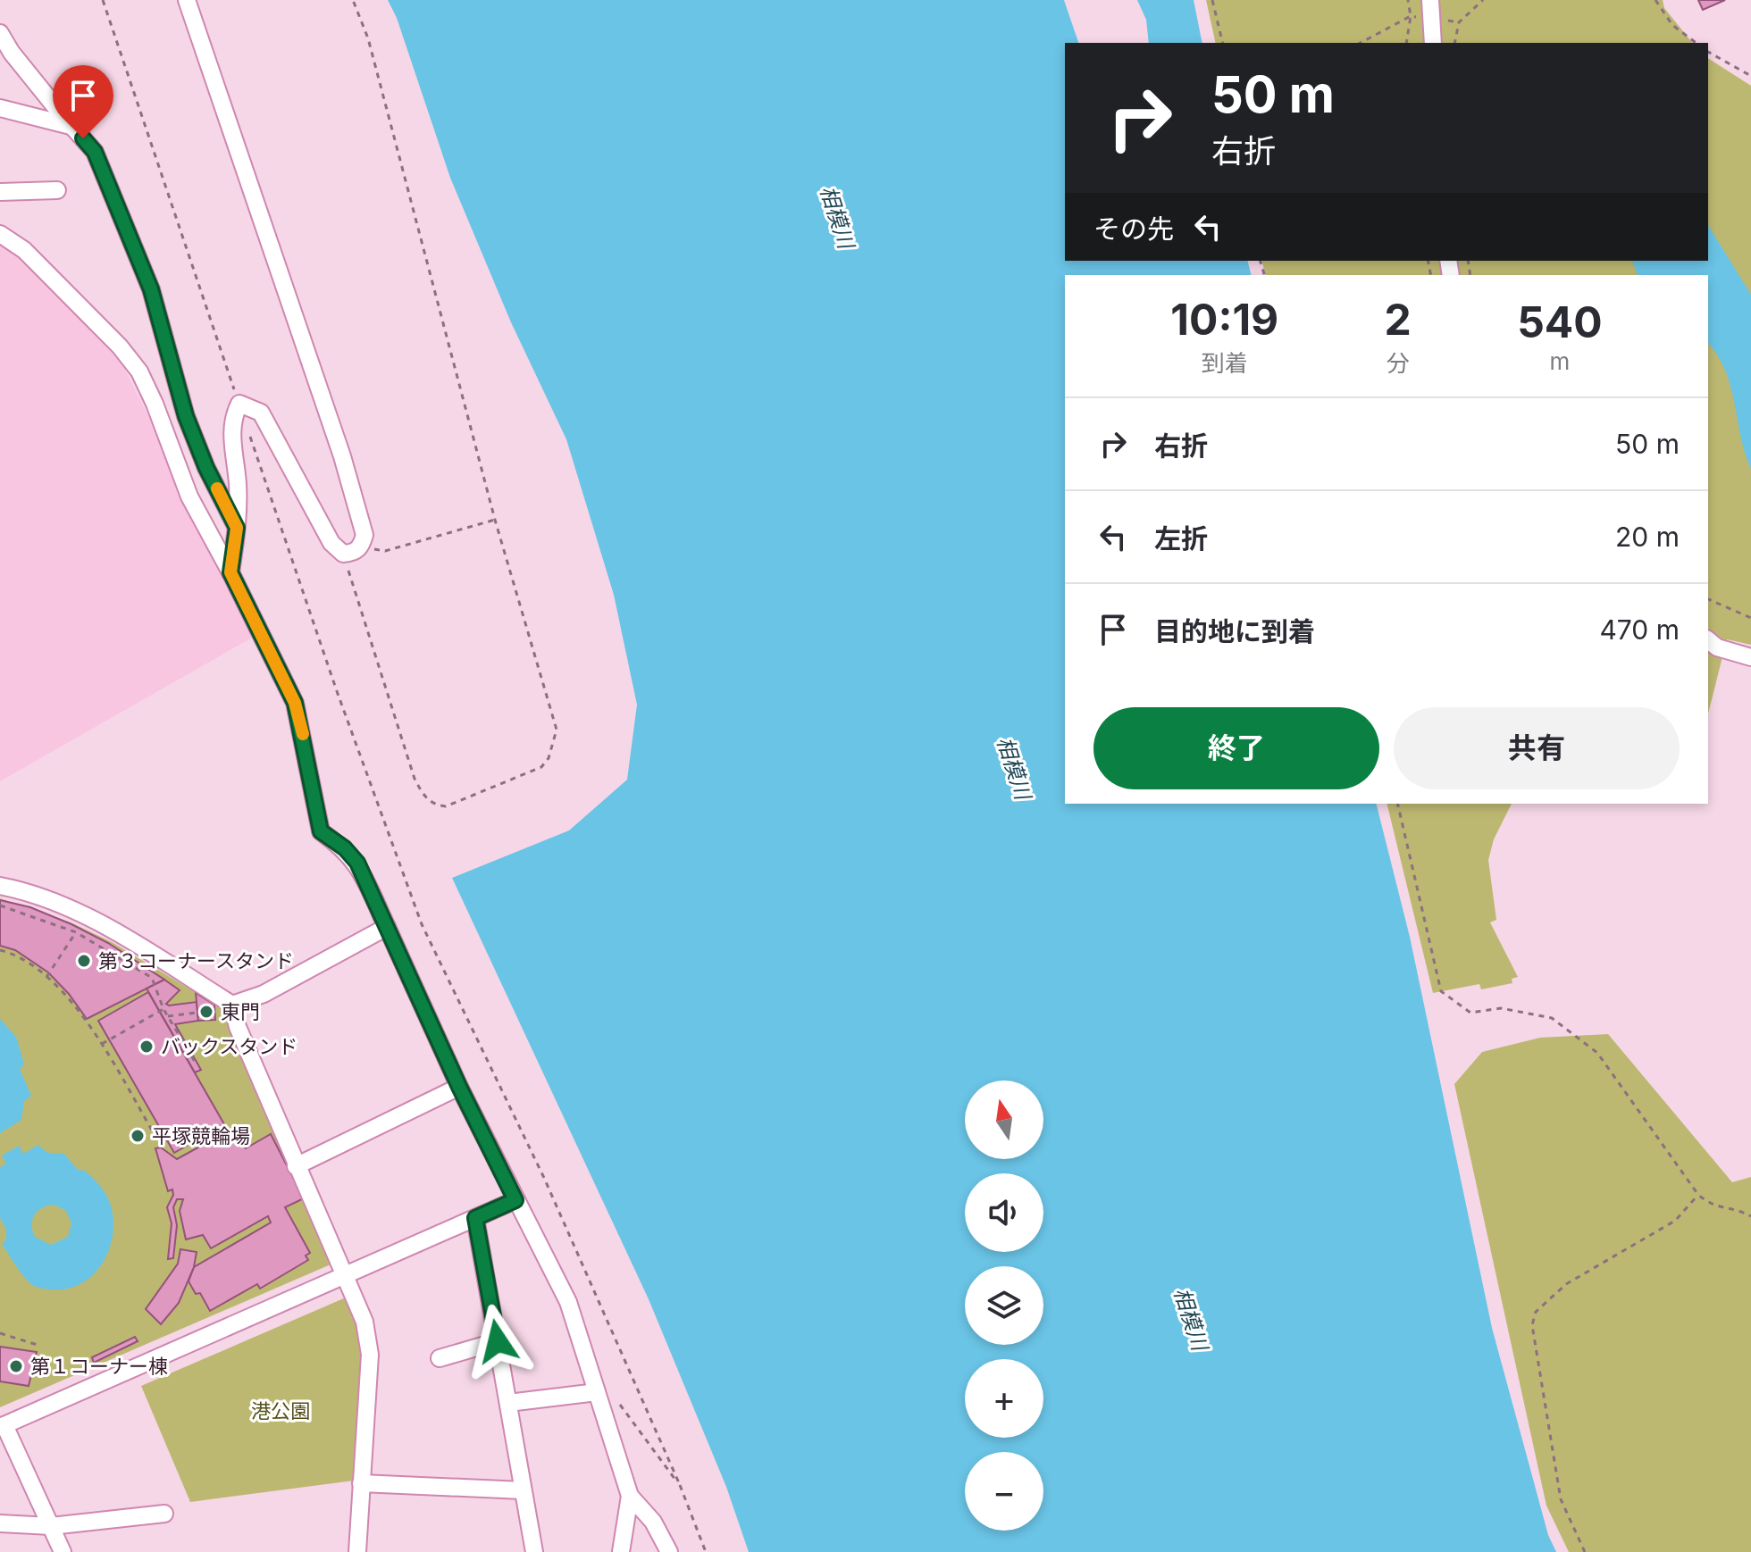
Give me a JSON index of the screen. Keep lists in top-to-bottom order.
{
  "water": ["相模川"],
  "parks": ["港公園"],
  "places": [
    "第３コーナースタンド",
    "東門",
    "バックスタンド",
    "平塚競輪場",
    "第１コーナー棟"
  ],
  "north": "top",
  "page": {
    "turn": ["50 m", "右折"],
    "then": "その先",
    "eta": [
      "10:19",
      "到着",
      "2",
      "分",
      "540",
      "m"
    ],
    "list": [
      {
        "name": "右折",
        "value": "50 m"
      },
      {
        "name": "左折",
        "value": "20 m"
      },
      {
        "name": "目的地に到着",
        "value": "470 m"
      }
    ],
    "buttons": ["終了", "共有"],
    "map_buttons": ["+", "−"]
  }
}
